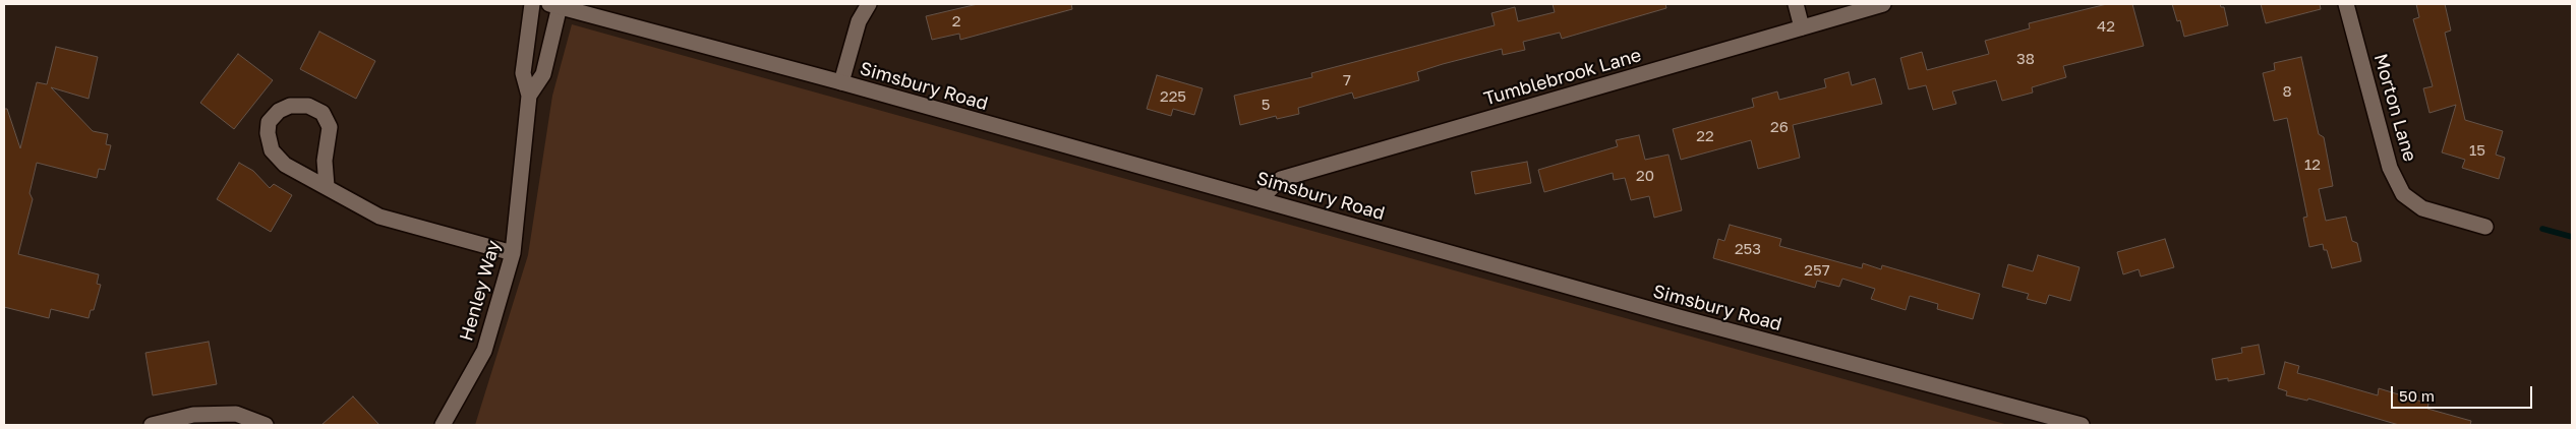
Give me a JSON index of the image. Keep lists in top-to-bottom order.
{
  "streets": {
    "street": [
      "Tumblebrook Lane",
      "Simsbury Road",
      "Morton Lane",
      "Henley Way"
    ]
  },
  "crossings": [
    ["Tumblebrook Lane", "Simsbury Road"],
    ["Simsbury Road", "Henley Way"]
  ],
  "house_numbers": [
    "2",
    "42",
    "38",
    "7",
    "8",
    "225",
    "5",
    "26",
    "22",
    "15",
    "12",
    "20",
    "253",
    "257"
  ],
  "scale_bar": "50 m"
}
